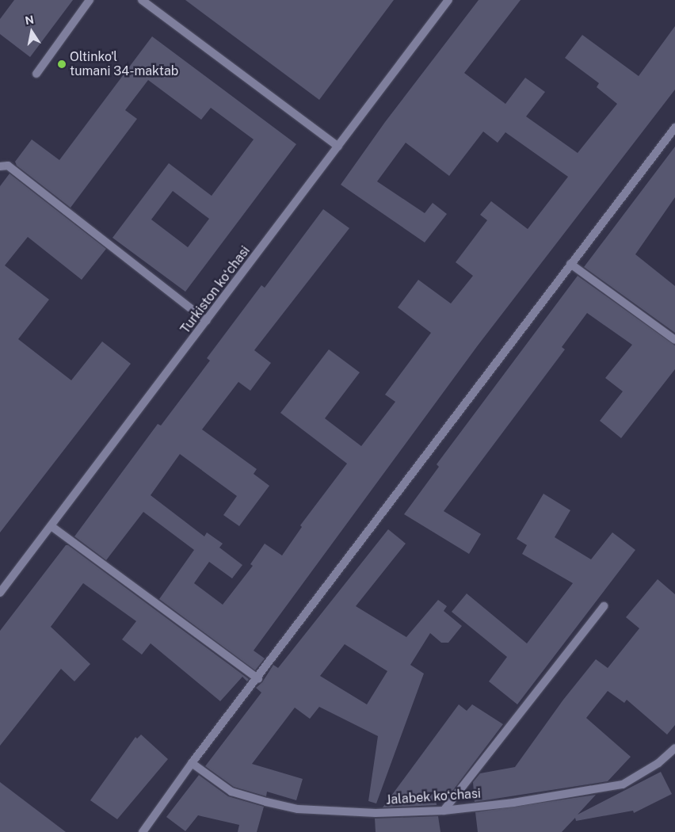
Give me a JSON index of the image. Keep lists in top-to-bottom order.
{
  "streets": {
    "street": ["Turkiston koʻchasi", "Jalabek koʻchasi"]
  },
  "places": ["Oltinko'l tumani 34-maktab"],
  "north": "top"
}
